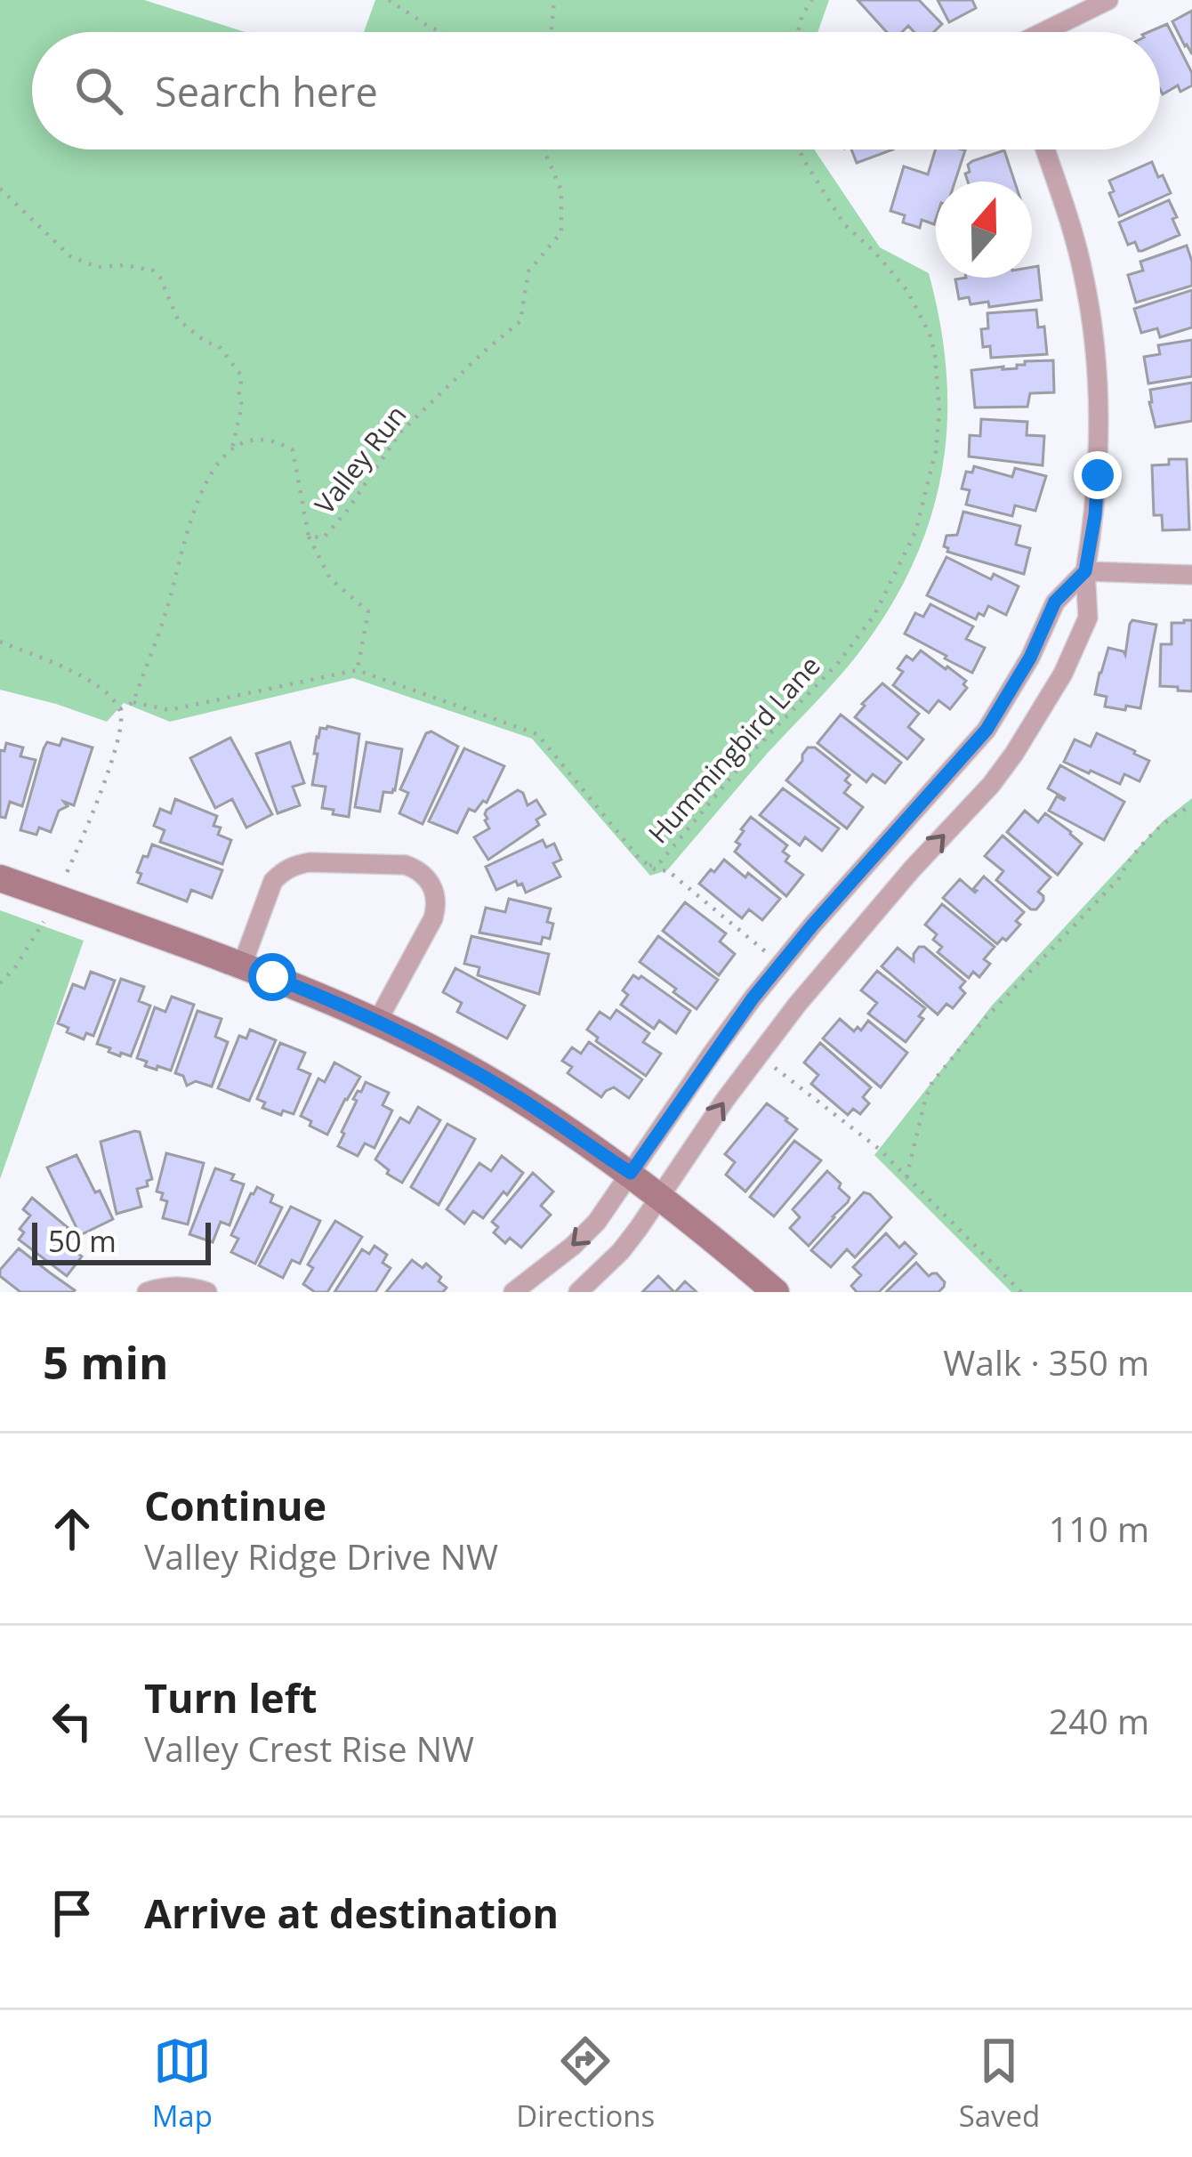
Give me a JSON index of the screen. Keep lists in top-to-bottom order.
{
  "streets": {
    "path": ["Valley Run", "Hummingbird Lane"]
  },
  "scale_bar": "50 m",
  "north": "top",
  "page": {
    "search": "Search here",
    "scale": "50 m",
    "heading": ["5 min", "Walk · 350 m"],
    "list": [
      ["Continue", "Valley Ridge Drive NW", "110 m"],
      ["Turn left", "Valley Crest Rise NW", "240 m"],
      "Arrive at destination"
    ],
    "nav": ["Map", "Directions", "Saved"]
  }
}
